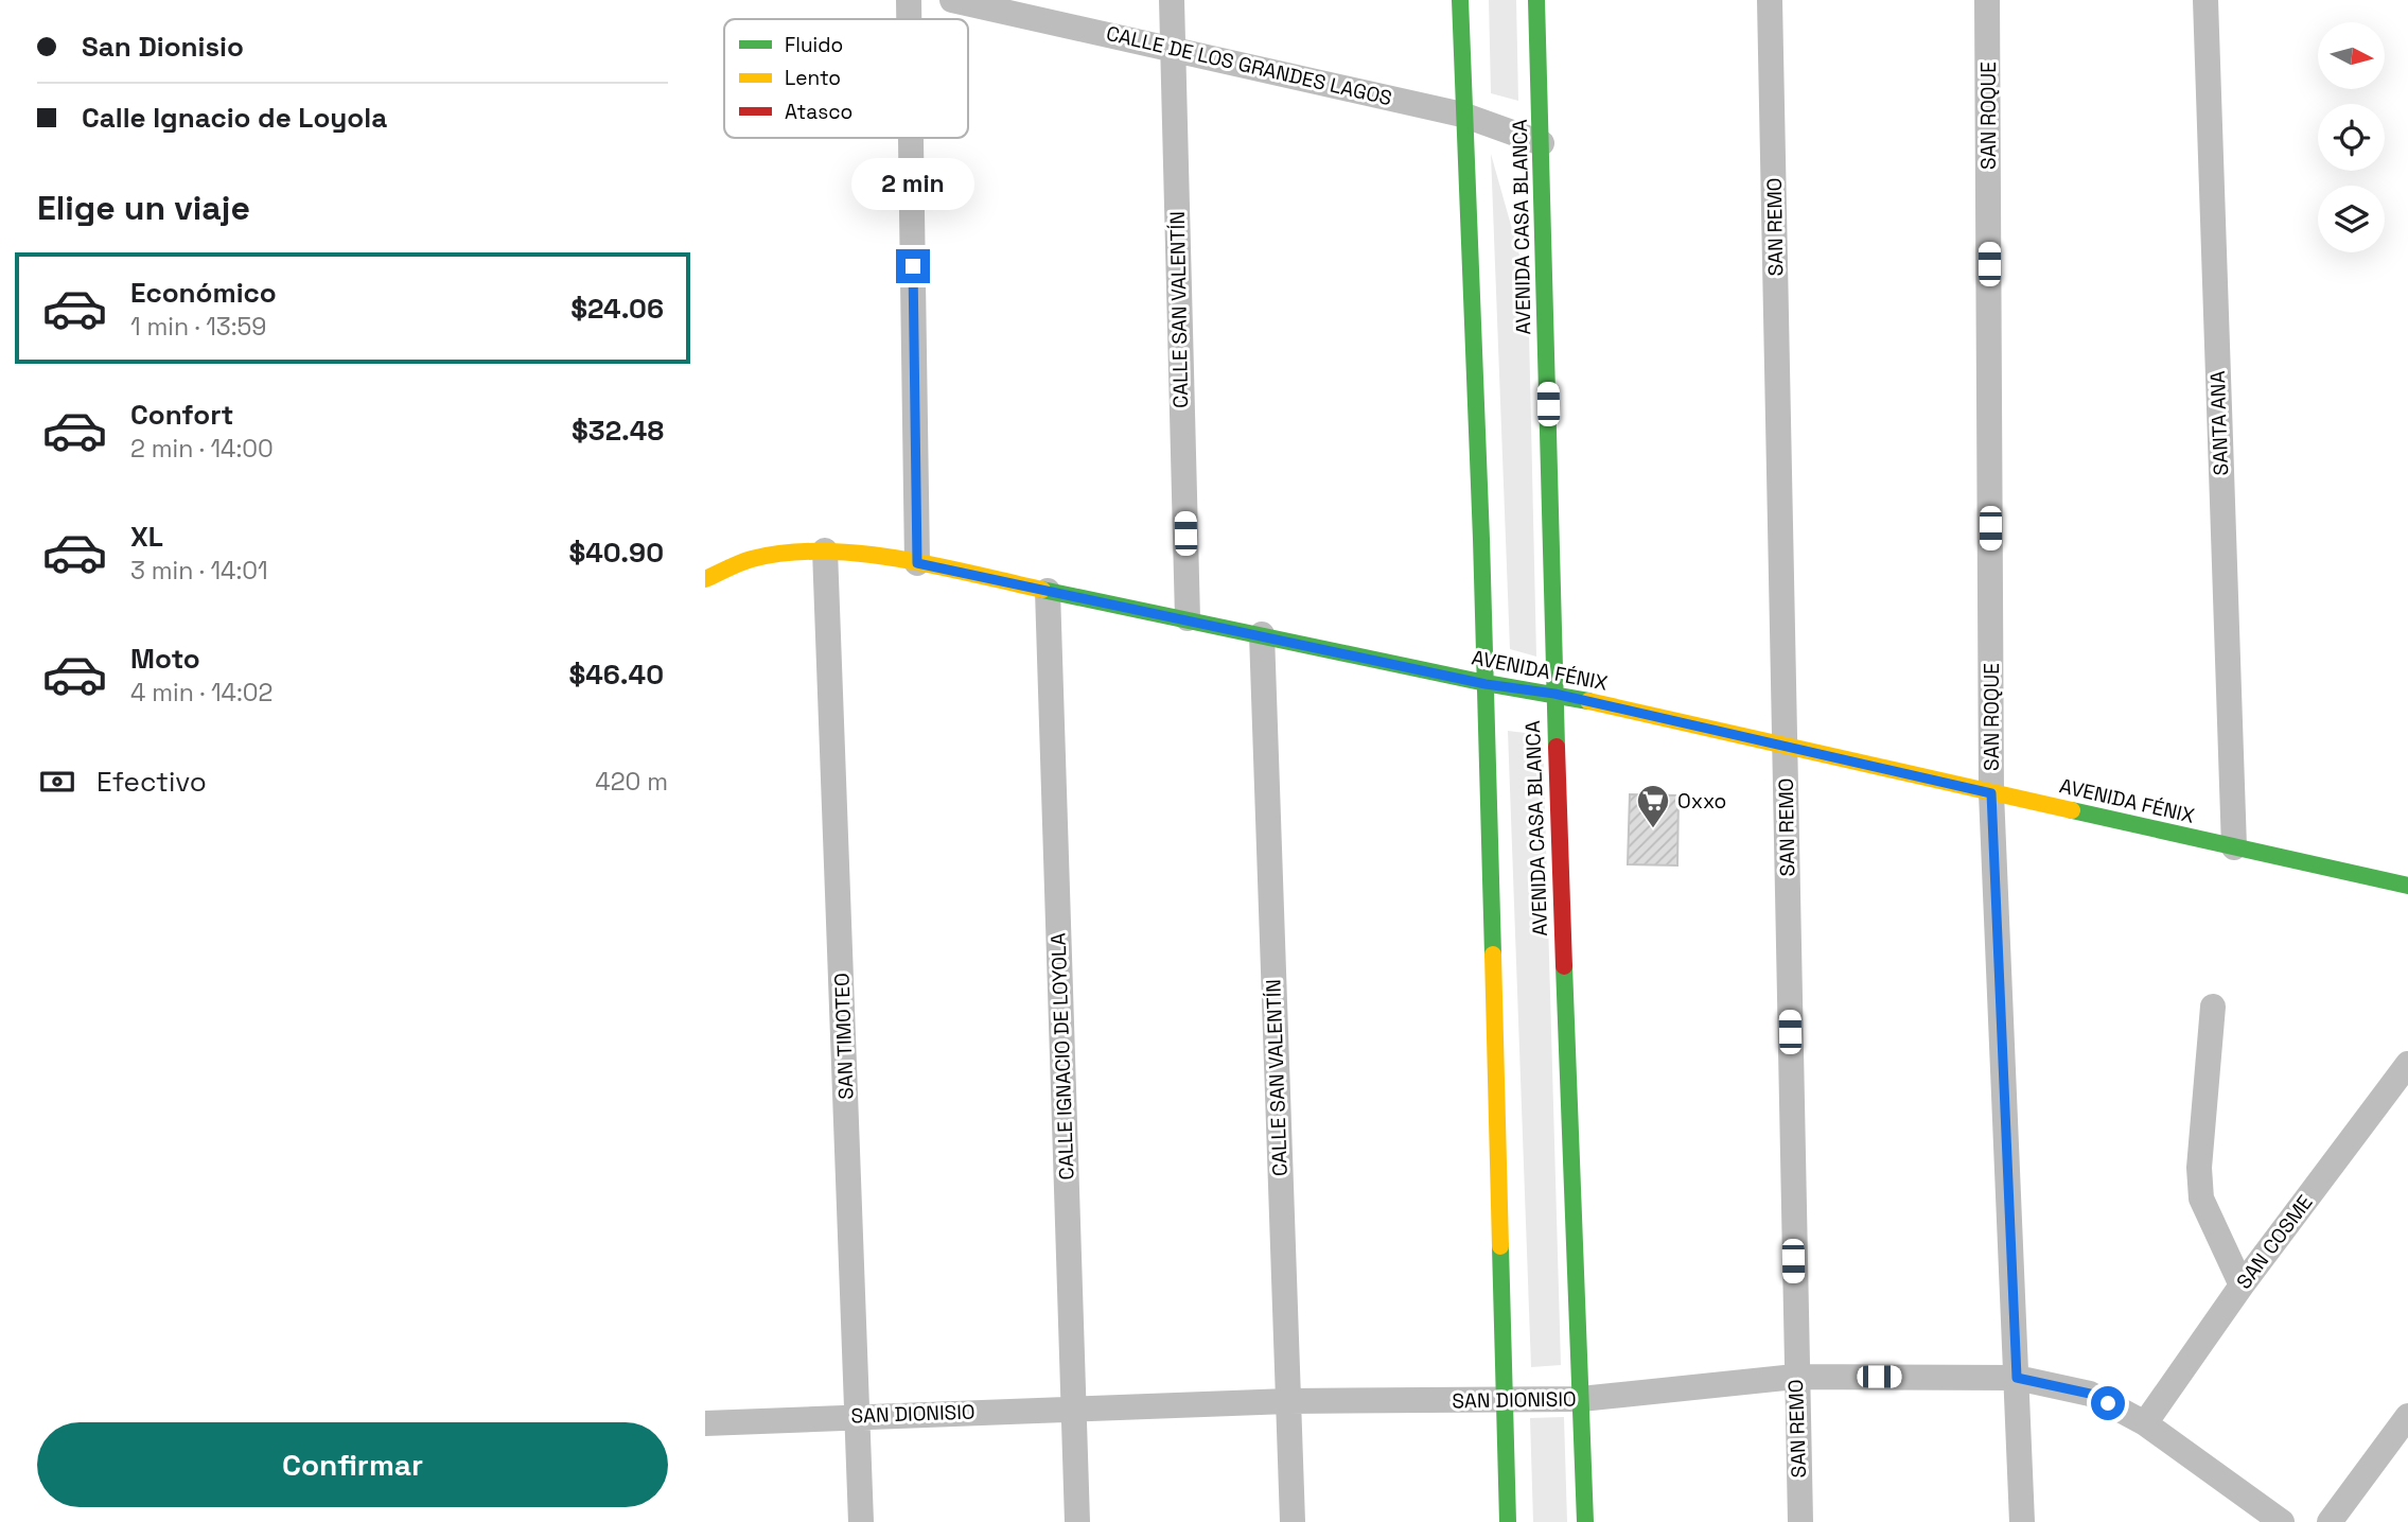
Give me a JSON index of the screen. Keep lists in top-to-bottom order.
{
  "streets": {
    "street": [
      "CALLE DE LOS GRANDES LAGOS",
      "SAN ROQUE",
      "AVENIDA CASA BLANCA",
      "SAN REMO",
      "CALLE SAN VALENTÍN",
      "SANTA ANA",
      "AVENIDA FÉNIX",
      "SAN TIMOTEO",
      "CALLE IGNACIO DE LOYOLA",
      "SAN COSME",
      "SAN DIONISIO"
    ]
  },
  "crossings": [
    ["CALLE DE LOS GRANDES LAGOS", "AVENIDA CASA BLANCA"],
    ["CALLE DE LOS GRANDES LAGOS", "CALLE SAN VALENTÍN"],
    ["SAN ROQUE", "AVENIDA FÉNIX"],
    ["SAN ROQUE", "SAN DIONISIO"],
    ["AVENIDA CASA BLANCA", "AVENIDA FÉNIX"],
    ["AVENIDA CASA BLANCA", "SAN DIONISIO"],
    ["SAN REMO", "AVENIDA FÉNIX"],
    ["SAN REMO", "SAN DIONISIO"],
    ["CALLE SAN VALENTÍN", "AVENIDA FÉNIX"],
    ["CALLE SAN VALENTÍN", "SAN DIONISIO"],
    ["SANTA ANA", "AVENIDA FÉNIX"],
    ["AVENIDA FÉNIX", "SAN TIMOTEO"],
    ["AVENIDA FÉNIX", "CALLE IGNACIO DE LOYOLA"],
    ["SAN TIMOTEO", "SAN DIONISIO"],
    ["CALLE IGNACIO DE LOYOLA", "SAN DIONISIO"],
    ["SAN COSME", "SAN DIONISIO"]
  ],
  "places": {
    "supermarket": ["Oxxo"]
  },
  "legend": ["Fluido", "Lento", "Atasco"],
  "north": "right",
  "page": {
    "banner": ["San Dionisio", "Calle Ignacio de Loyola"],
    "bubble": "2 min",
    "heading": "Elige un viaje",
    "list": [
      {
        "name": "Económico",
        "note": "1 min · 13:59",
        "value": "$24.06"
      },
      {
        "name": "Confort",
        "note": "2 min · 14:00",
        "value": "$32.48"
      },
      {
        "name": "XL",
        "note": "3 min · 14:01",
        "value": "$40.90"
      },
      {
        "name": "Moto",
        "note": "4 min · 14:02",
        "value": "$46.40"
      }
    ],
    "pay": ["Efectivo", "420 m"],
    "buttons": "Confirmar"
  }
}
